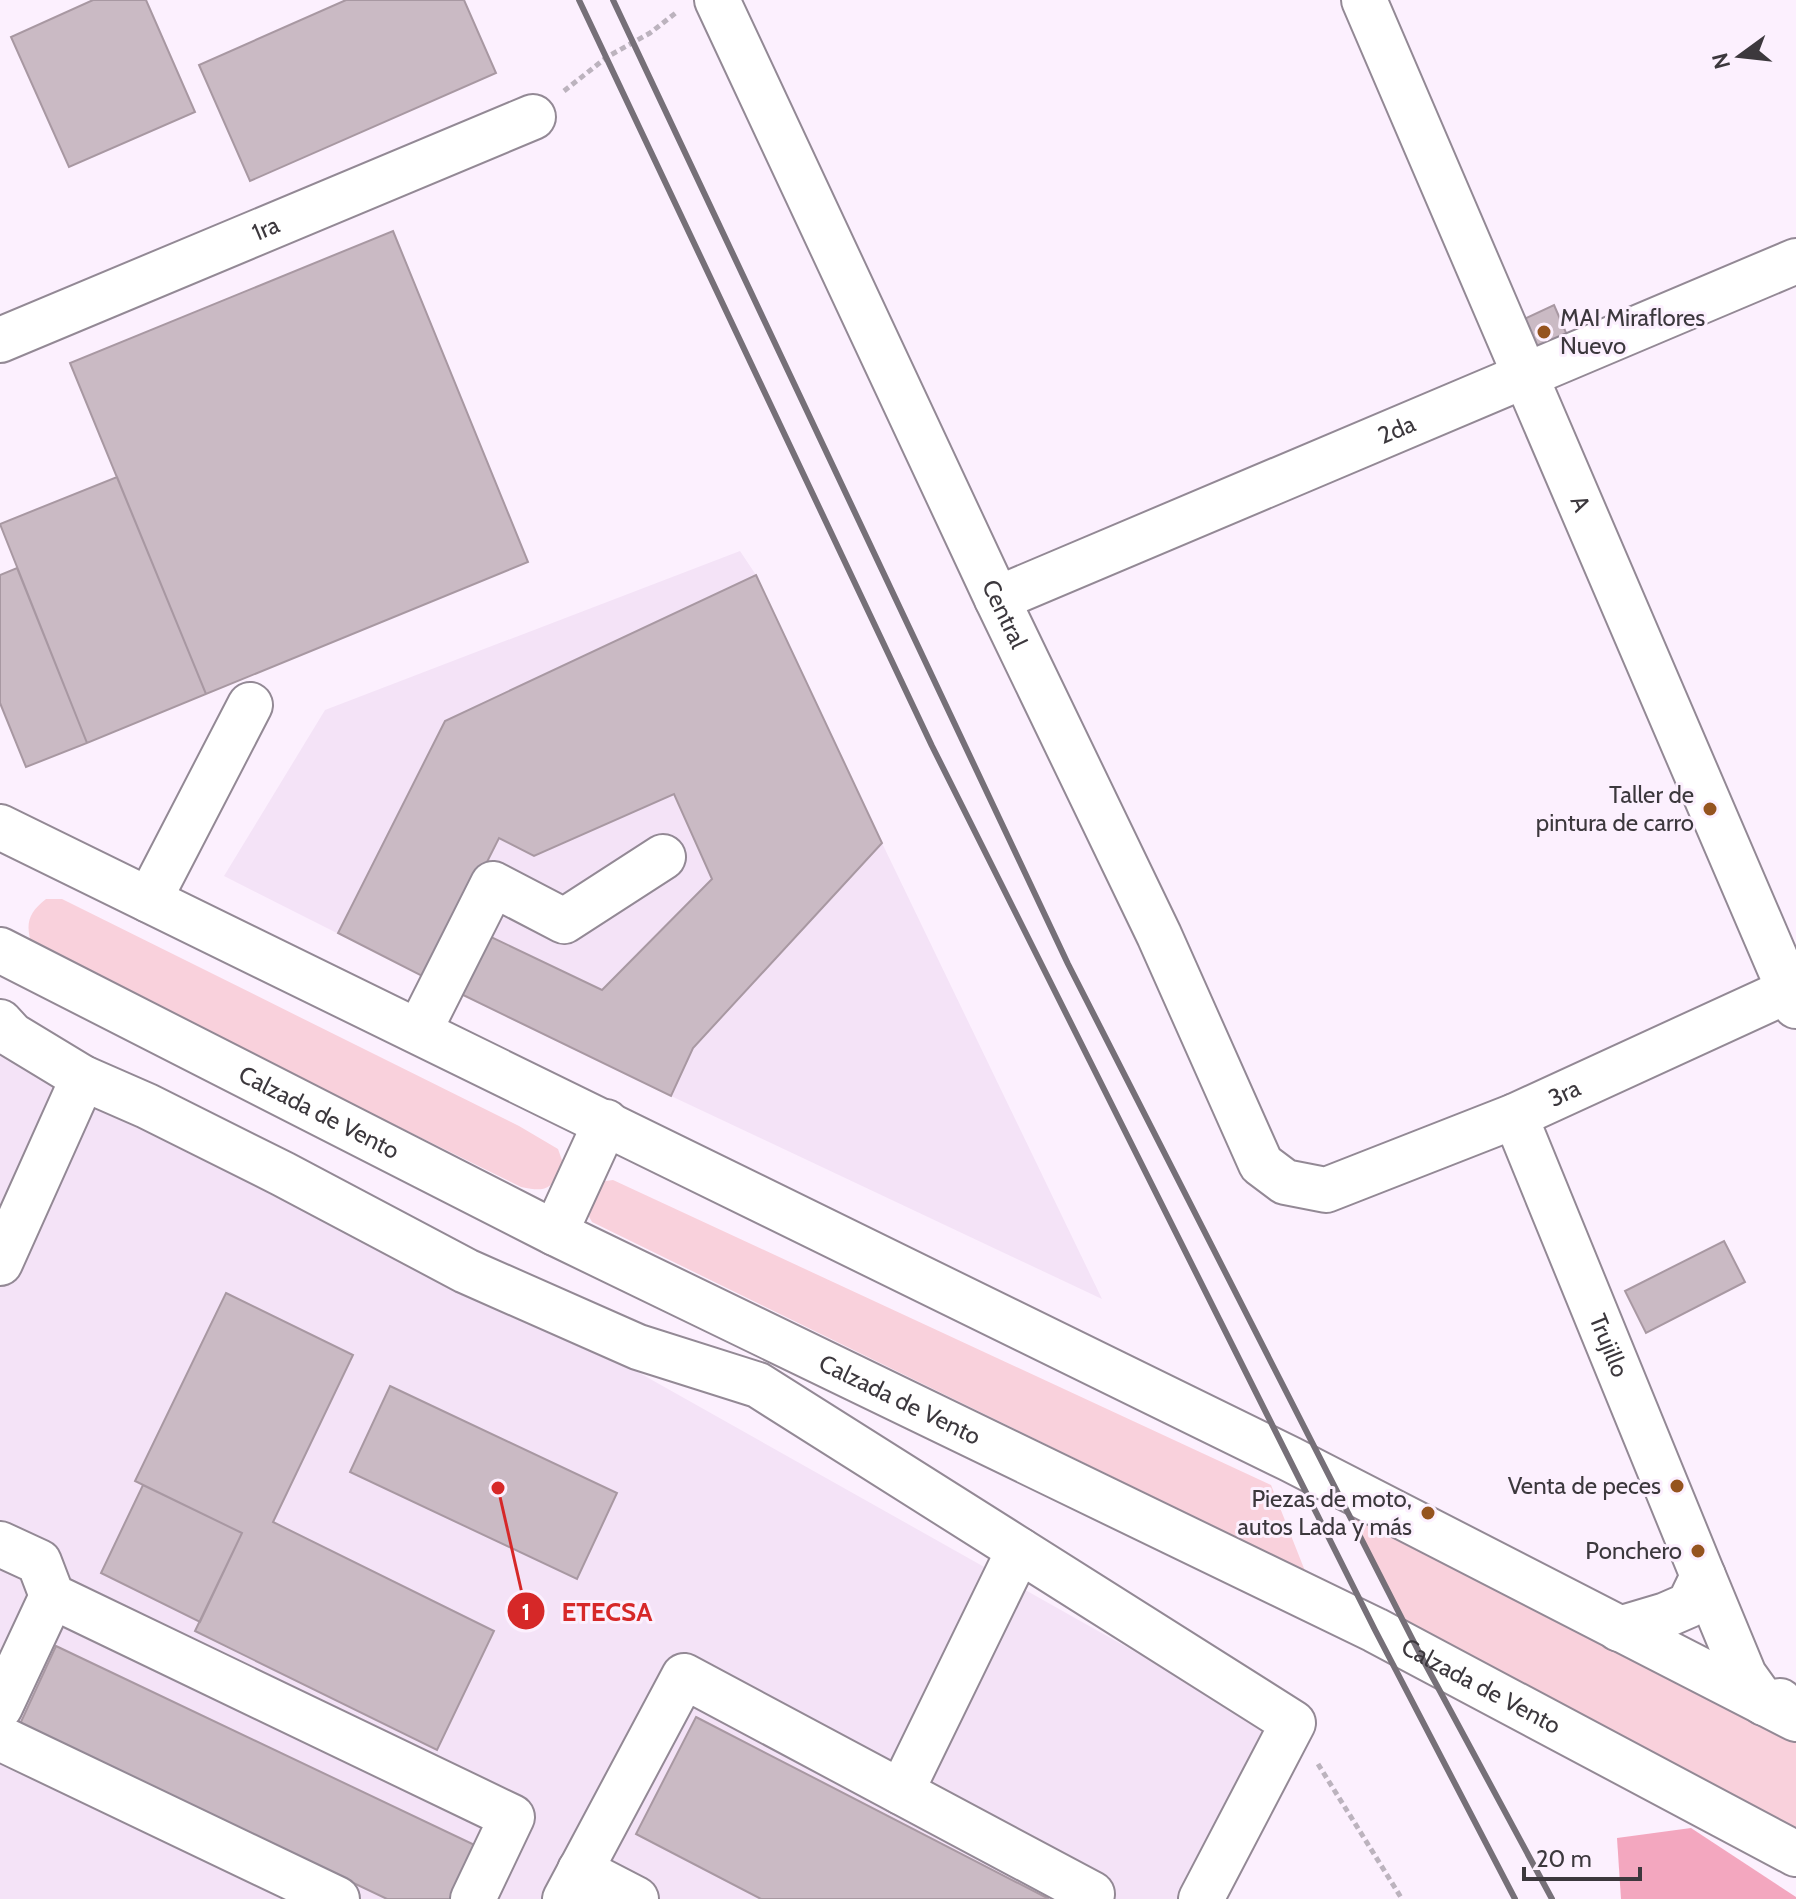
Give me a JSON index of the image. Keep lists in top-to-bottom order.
{
  "streets": {
    "street": [
      "1ra",
      "2da",
      "A",
      "Central",
      "3ra",
      "Calzada de Vento",
      "Trujillo"
    ]
  },
  "crossings": [
    ["2da", "A"],
    ["2da", "Central"],
    ["A", "3ra"],
    ["Central", "3ra"],
    ["3ra", "Trujillo"]
  ],
  "places": [
    "MAI Miraflores Nuevo",
    "Taller de pintura de carro",
    "Venta de peces",
    "ETECSA",
    "Piezas de moto, autos Lada y más",
    "Ponchero"
  ],
  "scale_bar": "20 m",
  "north": "left"
}
